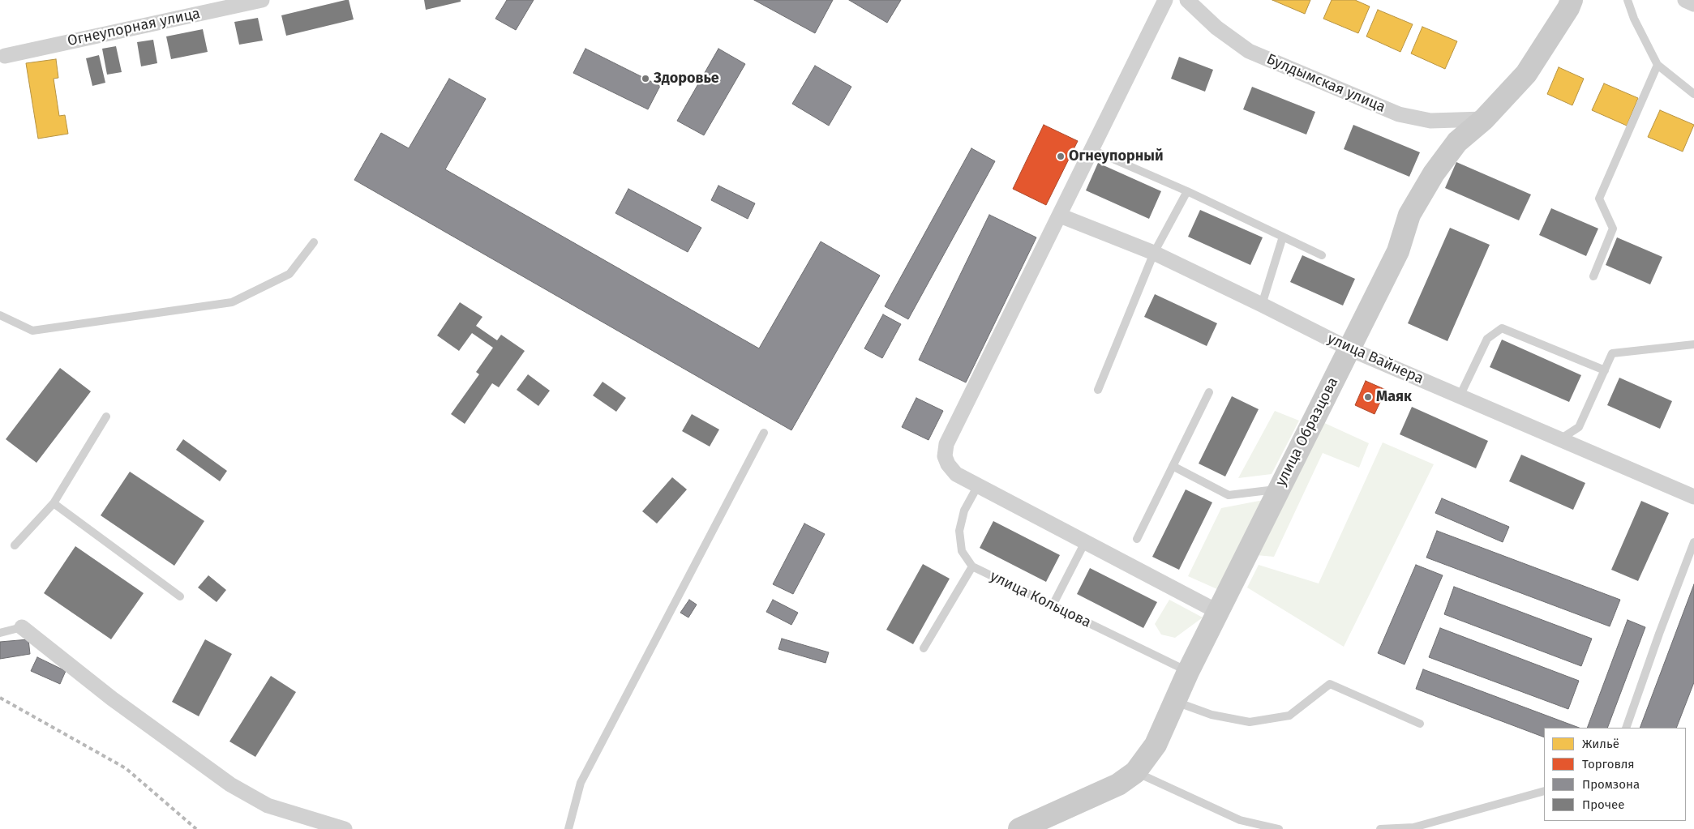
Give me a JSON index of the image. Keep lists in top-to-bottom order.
{
  "streets": {
    "main road": ["улица Образцова"],
    "street": ["Огнеупорная улица", "Булдымская улица", "улица Вайнера"],
    "lane": ["улица Кольцова"]
  },
  "crossings": [
    ["Булдымская улица", "улица Образцова"],
    ["улица Вайнера", "улица Образцова"],
    ["улица Образцова", "улица Кольцова"]
  ],
  "places": ["Здоровье", "Огнеупорный", "Маяк"],
  "legend": [
    "Жильё",
    "Торговля",
    "Промзона",
    "Прочее"
  ]
}
